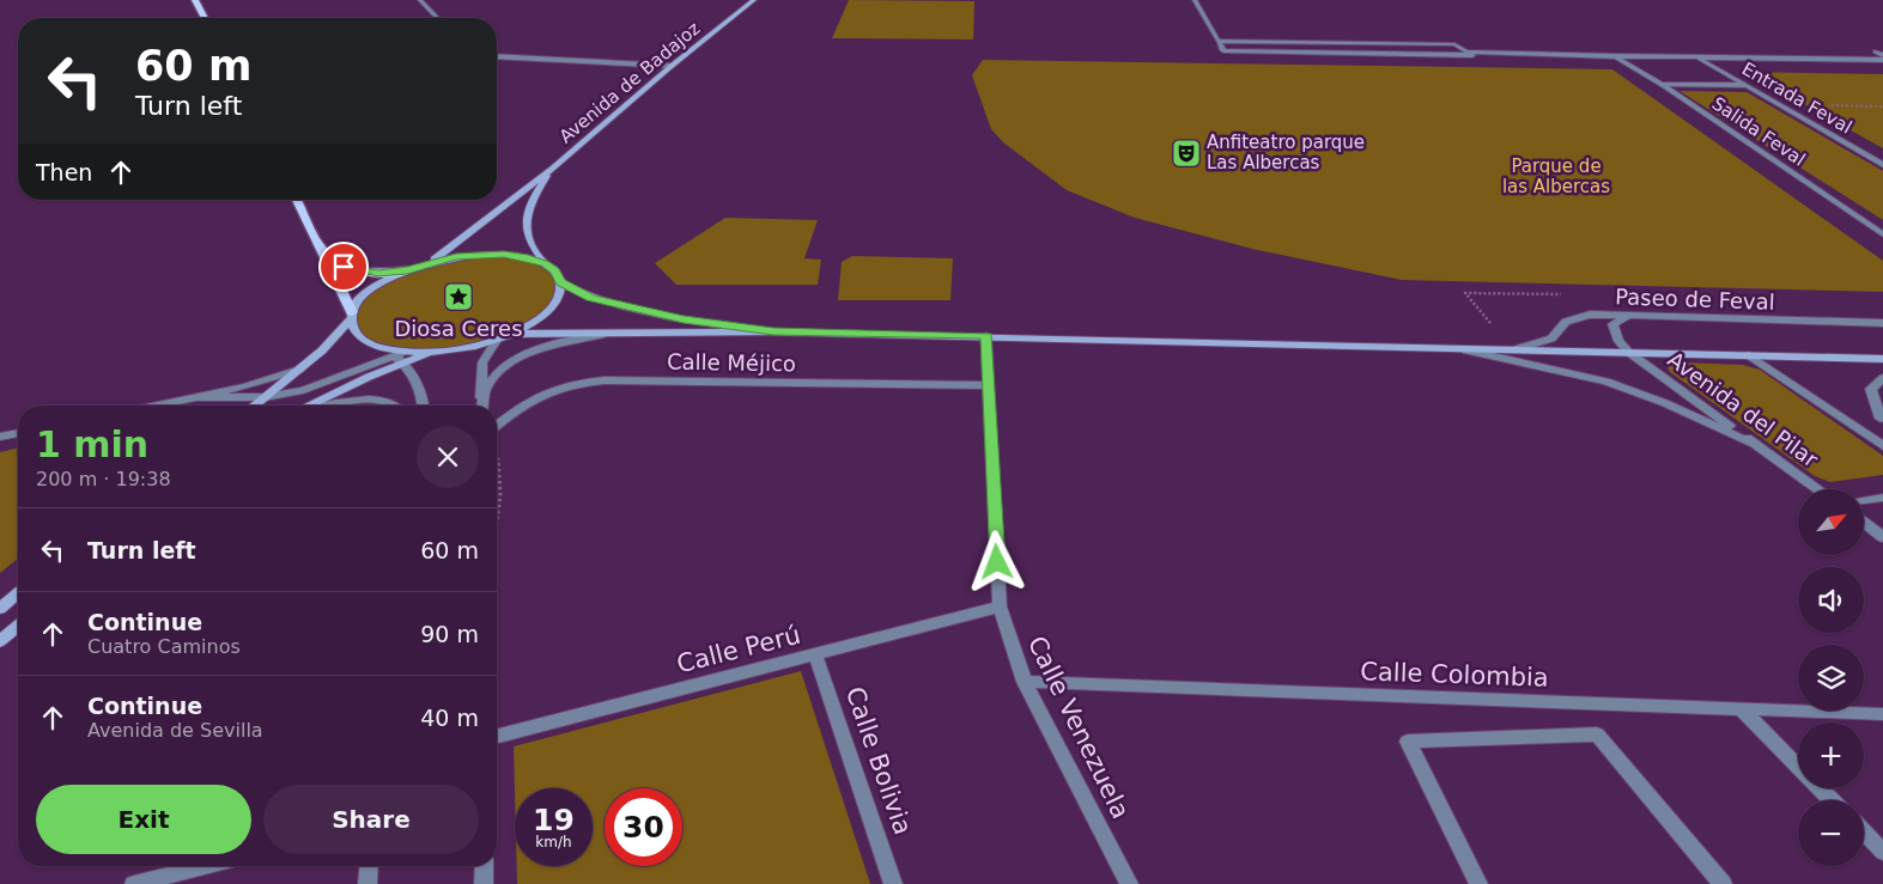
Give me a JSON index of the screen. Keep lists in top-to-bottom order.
{
  "streets": {
    "main road": ["Avenida de Badajoz"],
    "street": [
      "Entrada Feval",
      "Salida Feval",
      "Paseo de Feval",
      "Calle Méjico",
      "Avenida del Pilar",
      "Calle Perú",
      "Calle Colombia",
      "Calle Venezuela",
      "Calle Bolivia"
    ]
  },
  "crossings": [
    ["Calle Méjico", "Calle Venezuela"],
    ["Calle Perú", "Calle Venezuela"],
    ["Calle Perú", "Calle Bolivia"],
    ["Calle Colombia", "Calle Venezuela"]
  ],
  "parks": ["Parque de las Albercas"],
  "places": {
    "theatre": ["Anfiteatro parque Las Albercas"],
    "place": ["Diosa Ceres"]
  },
  "north": "top right",
  "page": {
    "turn": ["60 m", "Turn left"],
    "then": "Then",
    "heading": ["1 min", "200 m · 19:38"],
    "map_buttons": ["+", "−"],
    "list": [
      {
        "name": "Turn left",
        "value": "60 m"
      },
      {
        "name": "Continue",
        "note": "Cuatro Caminos",
        "value": "90 m"
      },
      {
        "name": "Continue",
        "note": "Avenida de Sevilla",
        "value": "40 m"
      }
    ],
    "buttons": ["Exit", "Share"],
    "speed": "19 km/h",
    "limit": "30"
  }
}
